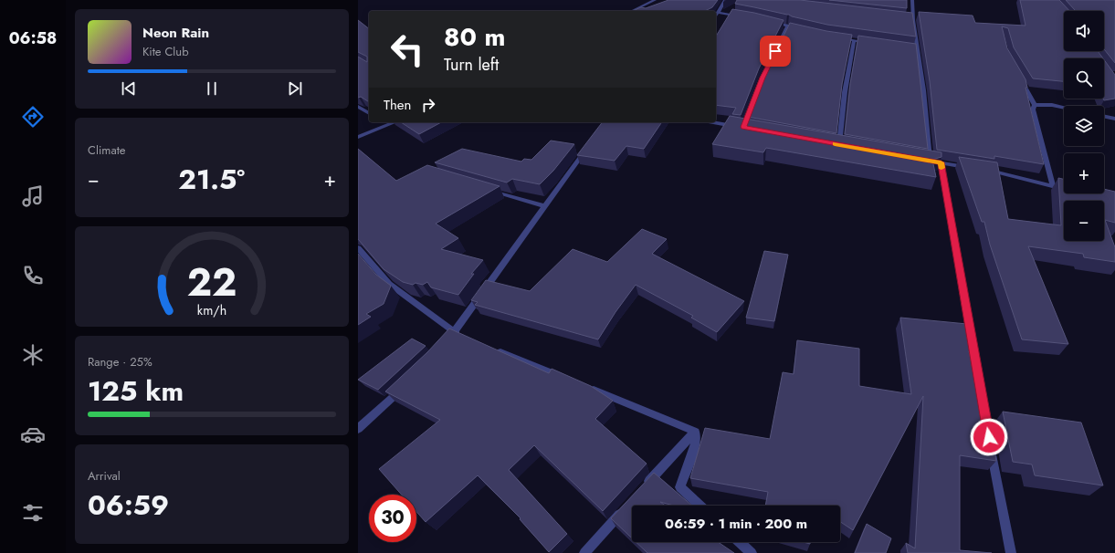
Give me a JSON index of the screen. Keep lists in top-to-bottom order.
{
  "page": {
    "tabs": "06:58",
    "map_buttons": ["+", "−"],
    "turn": ["80 m", "Turn left"],
    "song": ["Neon Rain", "Kite Club"],
    "then": "Then",
    "tile": [
      "Climate",
      ["Range · 25%", "125 km"],
      ["Arrival", "06:59"]
    ],
    "heat": ["−", "21.5°", "+"],
    "limit": "30",
    "trip": "06:59 · 1 min · 200 m",
    "gauge": ["22", "km/h"]
  }
}
